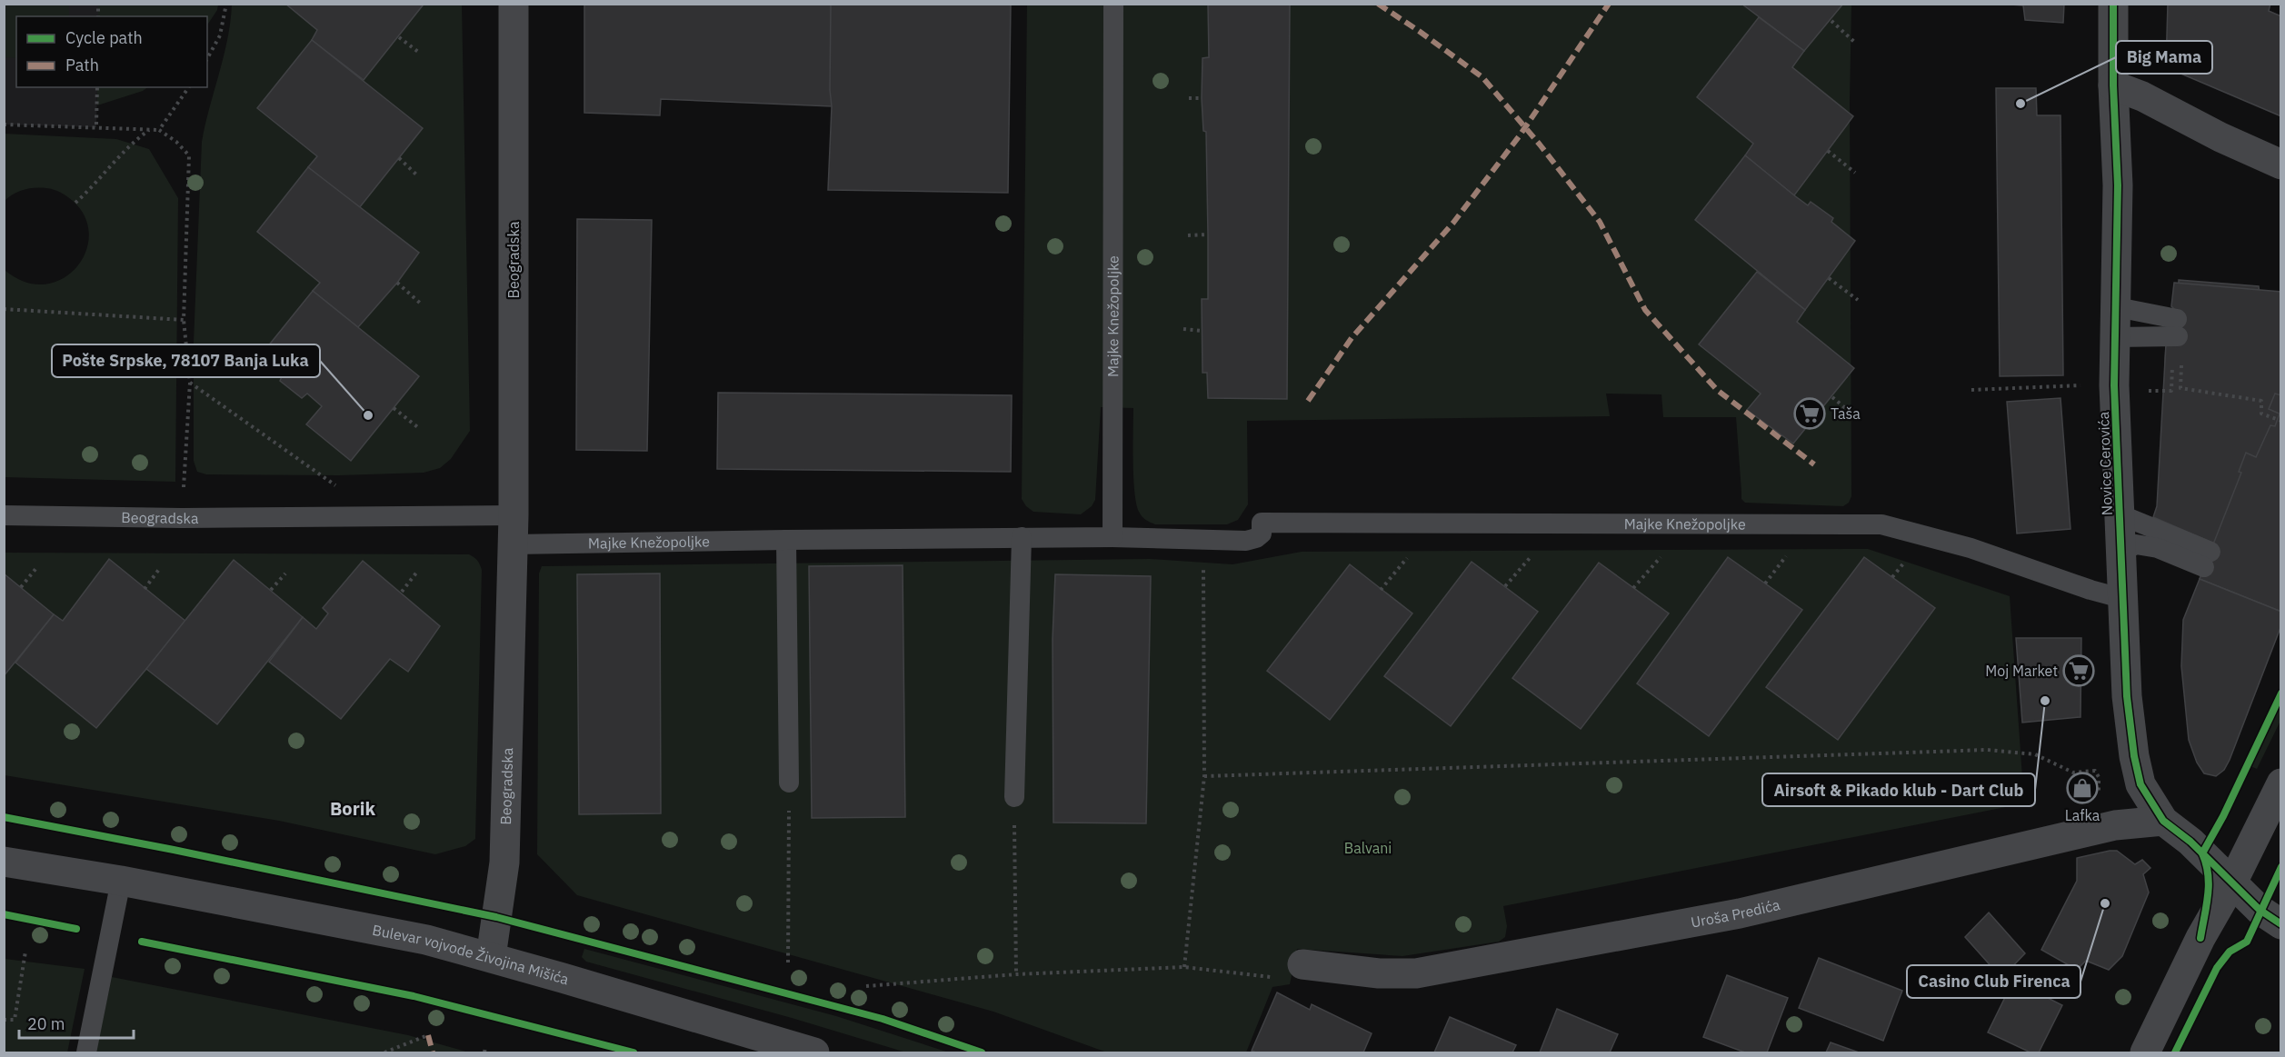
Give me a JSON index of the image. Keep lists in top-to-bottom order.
{
  "streets": {
    "street": [
      "Beogradska",
      "Novice Cerovića",
      "Uroša Predića",
      "Bulevar vojvode Živojina Mišića"
    ],
    "lane": ["Majke Knežopoljke"]
  },
  "crossings": [
    ["Beogradska", "Majke Knežopoljke"],
    ["Beogradska", "Bulevar vojvode Živojina Mišića"],
    ["Majke Knežopoljke", "Novice Cerovića"],
    ["Novice Cerovića", "Uroša Predića"]
  ],
  "districts": ["Borik"],
  "parks": ["Balvani"],
  "places": {
    "other": [
      "Big Mama",
      "Pošte Srpske, 78107 Banja Luka",
      "Airsoft & Pikado klub - Dart Club",
      "Casino Club Firenca"
    ],
    "supermarket": ["Taša", "Moj Market"],
    "shop": ["Lafka"]
  },
  "legend": ["Cycle path", "Path"],
  "scale_bar": "20 m"
}
